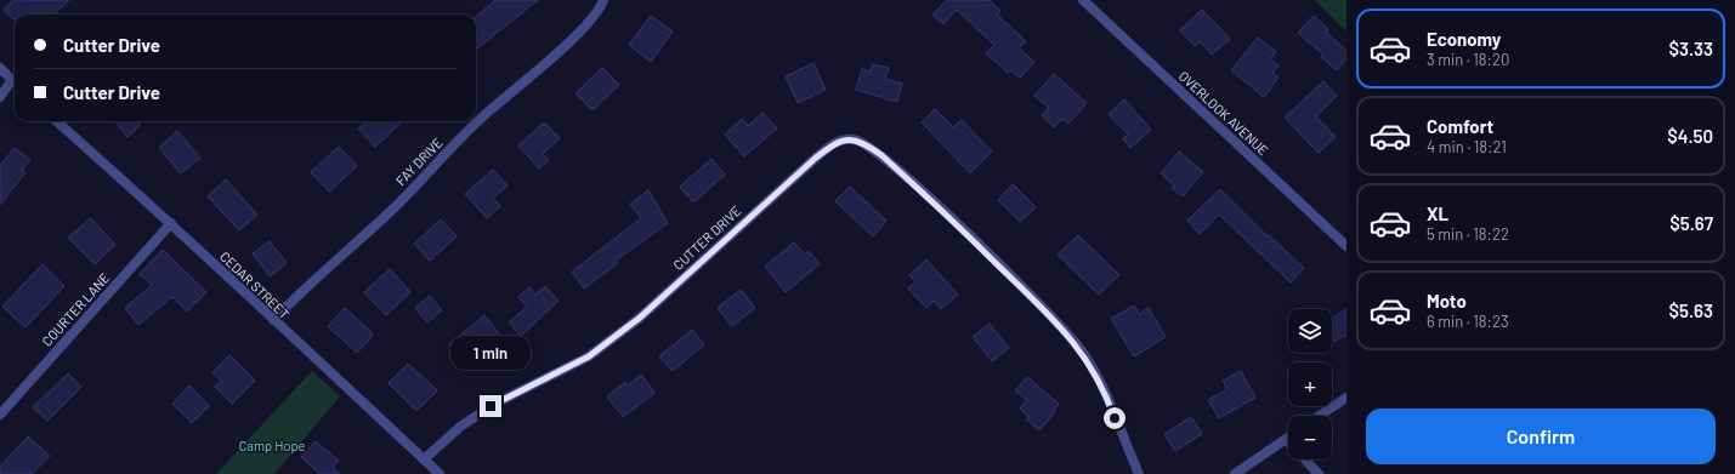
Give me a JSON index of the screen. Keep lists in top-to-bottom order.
{
  "streets": {
    "street": [
      "OVERLOOK AVENUE",
      "FAY DRIVE",
      "CUTTER DRIVE",
      "CEDAR STREET",
      "COURTER LANE"
    ]
  },
  "crossings": [
    ["FAY DRIVE", "CEDAR STREET"],
    ["CUTTER DRIVE", "CEDAR STREET"],
    ["CEDAR STREET", "COURTER LANE"]
  ],
  "parks": ["Camp Hope"],
  "page": {
    "list": [
      {
        "name": "Economy",
        "note": "3 min · 18:20",
        "value": "$3.33"
      },
      {
        "name": "Comfort",
        "note": "4 min · 18:21",
        "value": "$4.50"
      },
      {
        "name": "XL",
        "note": "5 min · 18:22",
        "value": "$5.67"
      },
      {
        "name": "Moto",
        "note": "6 min · 18:23",
        "value": "$5.63"
      }
    ],
    "banner": ["Cutter Drive", "Cutter Drive"],
    "map_buttons": ["+", "−"],
    "bubble": "1 min",
    "buttons": "Confirm"
  }
}
